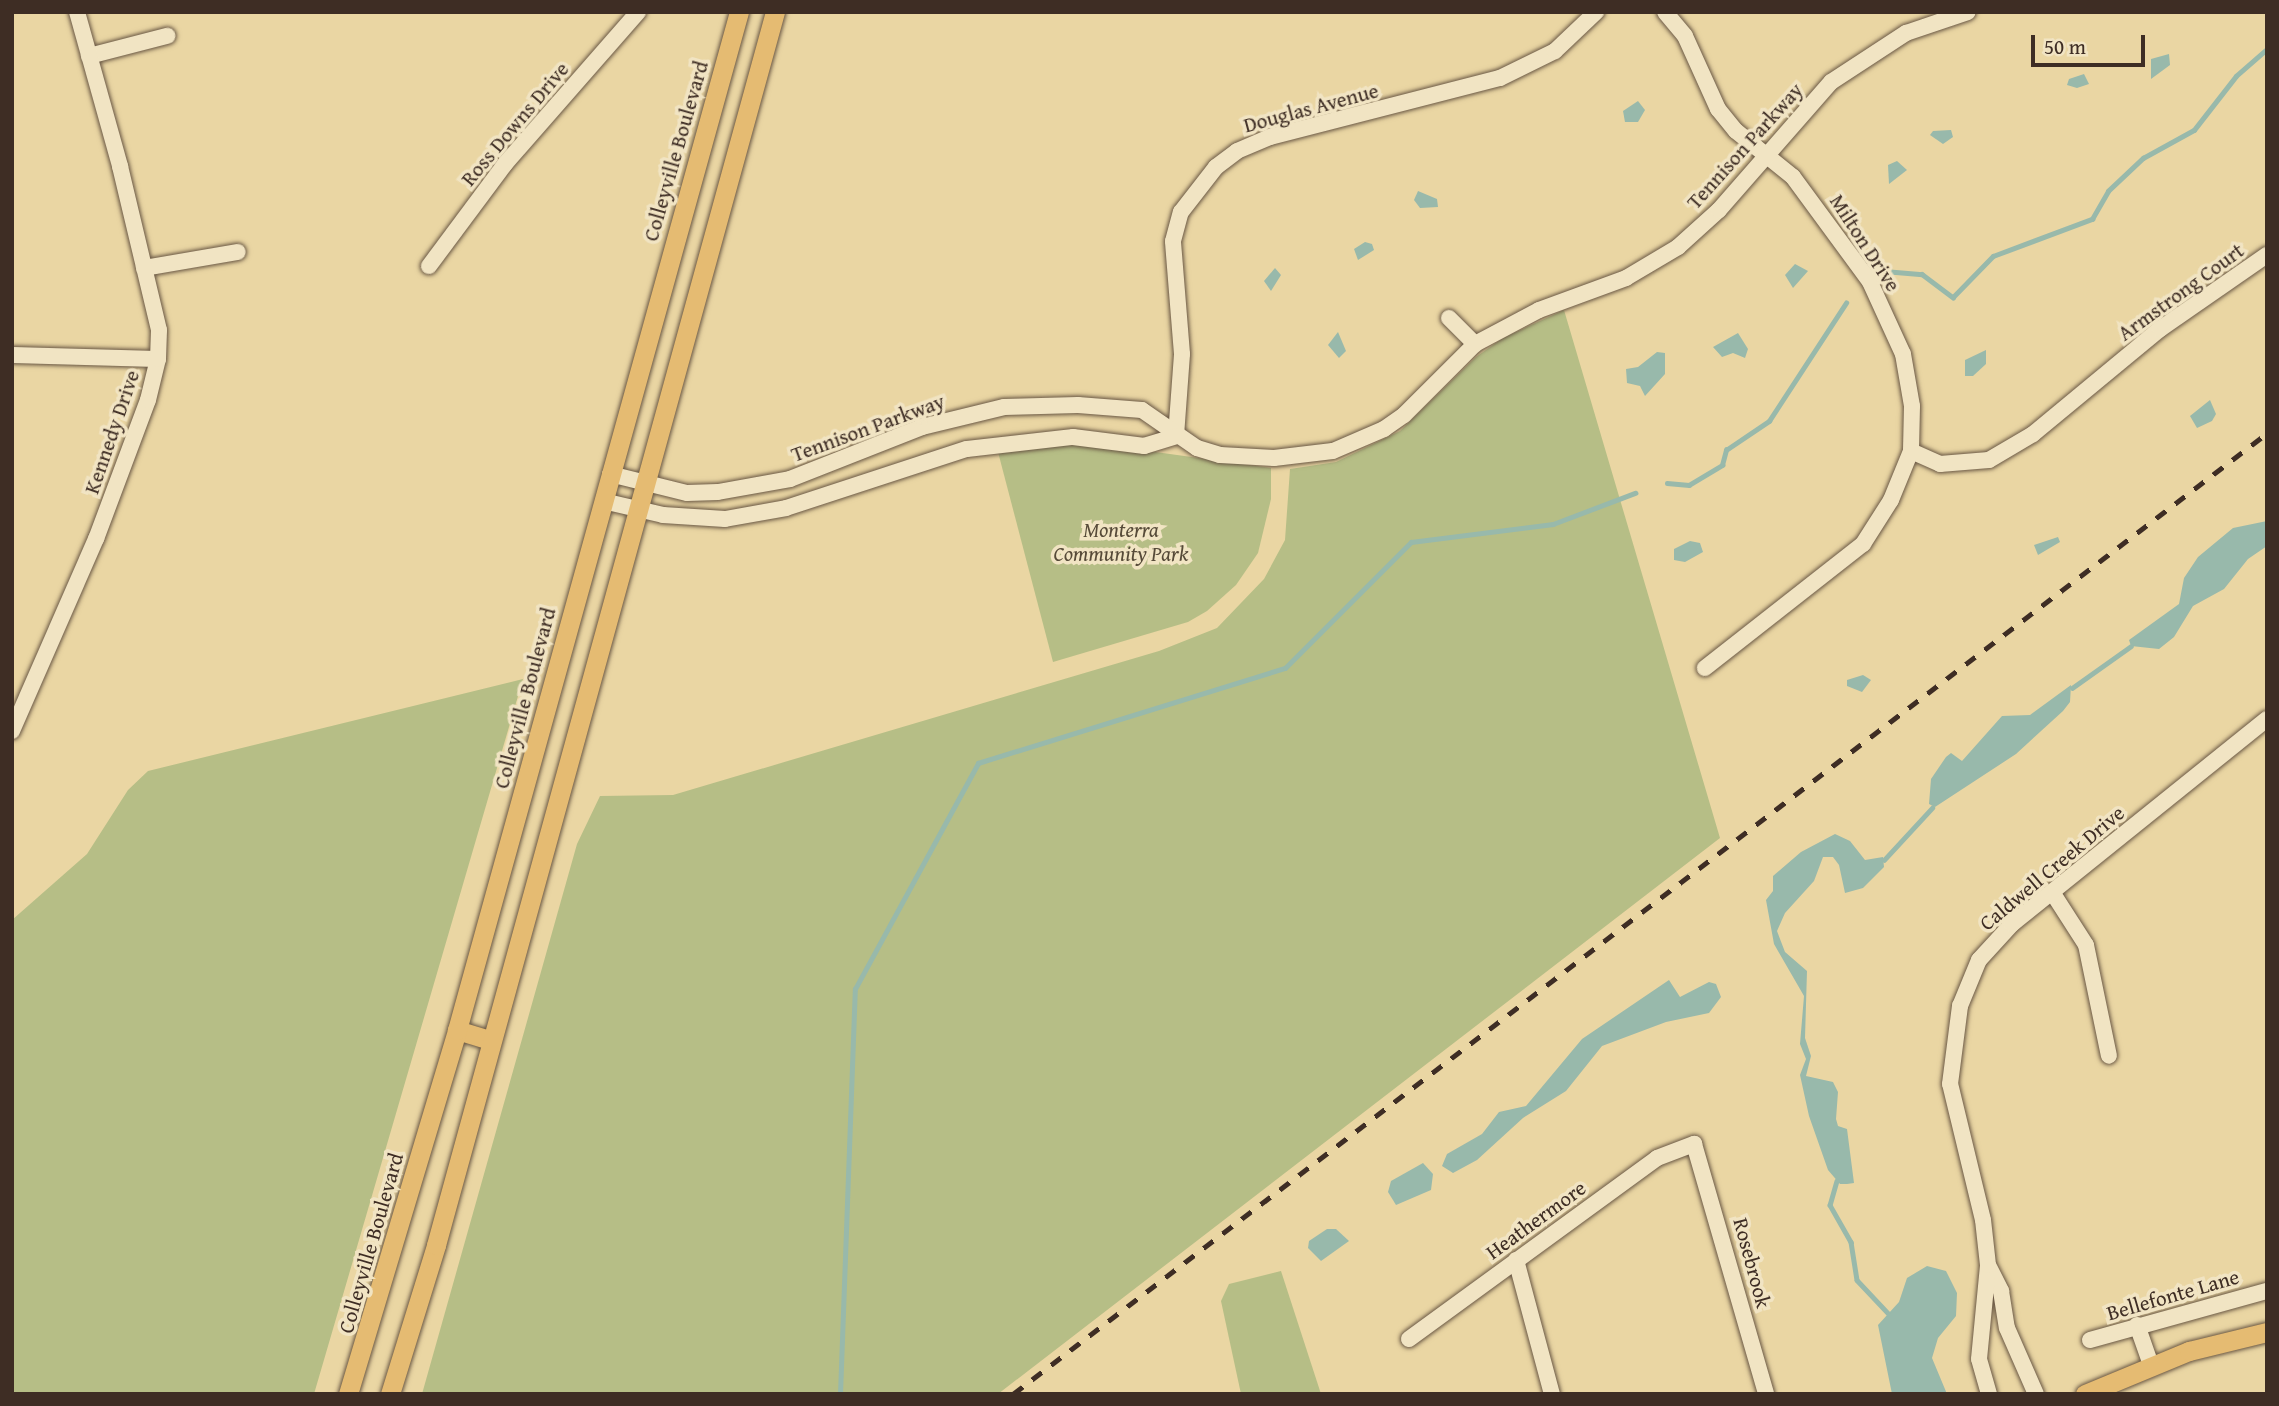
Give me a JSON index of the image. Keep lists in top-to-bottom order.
{
  "streets": {
    "main road": ["Colleyville Boulevard"],
    "street": [
      "Douglas Avenue",
      "Ross Downs Drive",
      "Tennison Parkway",
      "Milton Drive",
      "Armstrong Court",
      "Kennedy Drive",
      "Caldwell Creek Drive",
      "Heathermore",
      "Rosebrook",
      "Bellefonte Lane"
    ]
  },
  "crossings": [
    ["Douglas Avenue", "Tennison Parkway"],
    ["Tennison Parkway", "Colleyville Boulevard"],
    ["Tennison Parkway", "Milton Drive"],
    ["Milton Drive", "Armstrong Court"],
    ["Heathermore", "Rosebrook"]
  ],
  "parks": ["Monterra Community Park"],
  "scale_bar": "50 m"
}
